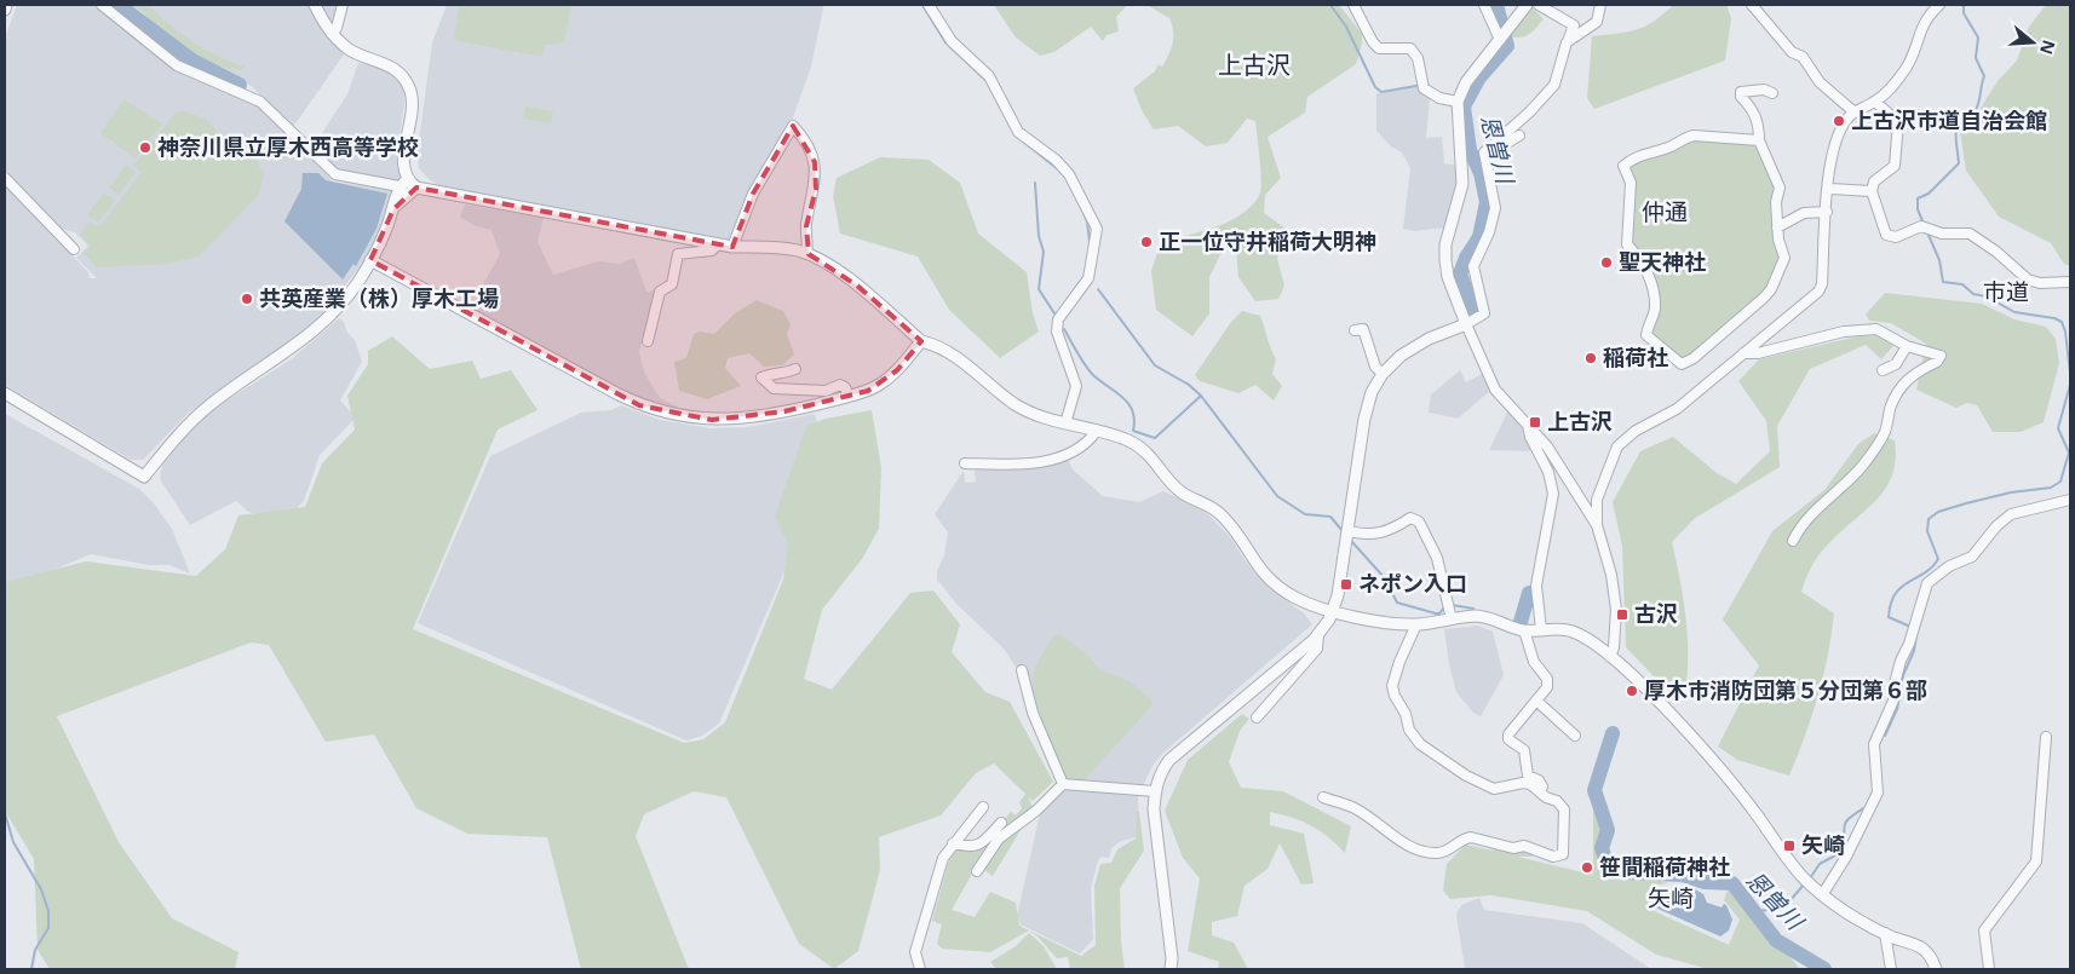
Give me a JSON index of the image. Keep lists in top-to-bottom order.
{
  "districts": [
    "上古沢",
    "仲通",
    "市道",
    "矢崎"
  ],
  "water": ["恩曽川"],
  "places": {
    "other": [
      "上古沢市道自治会館",
      "神奈川県立厚木西高等学校",
      "正一位守井稲荷大明神",
      "聖天神社",
      "共英産業（株）厚木工場",
      "稲荷社",
      "厚木市消防団第５分団第６部",
      "笹間稲荷神社"
    ],
    "transit": [
      "上古沢",
      "ネポン入口",
      "古沢",
      "矢崎"
    ]
  },
  "north": "right"
}
